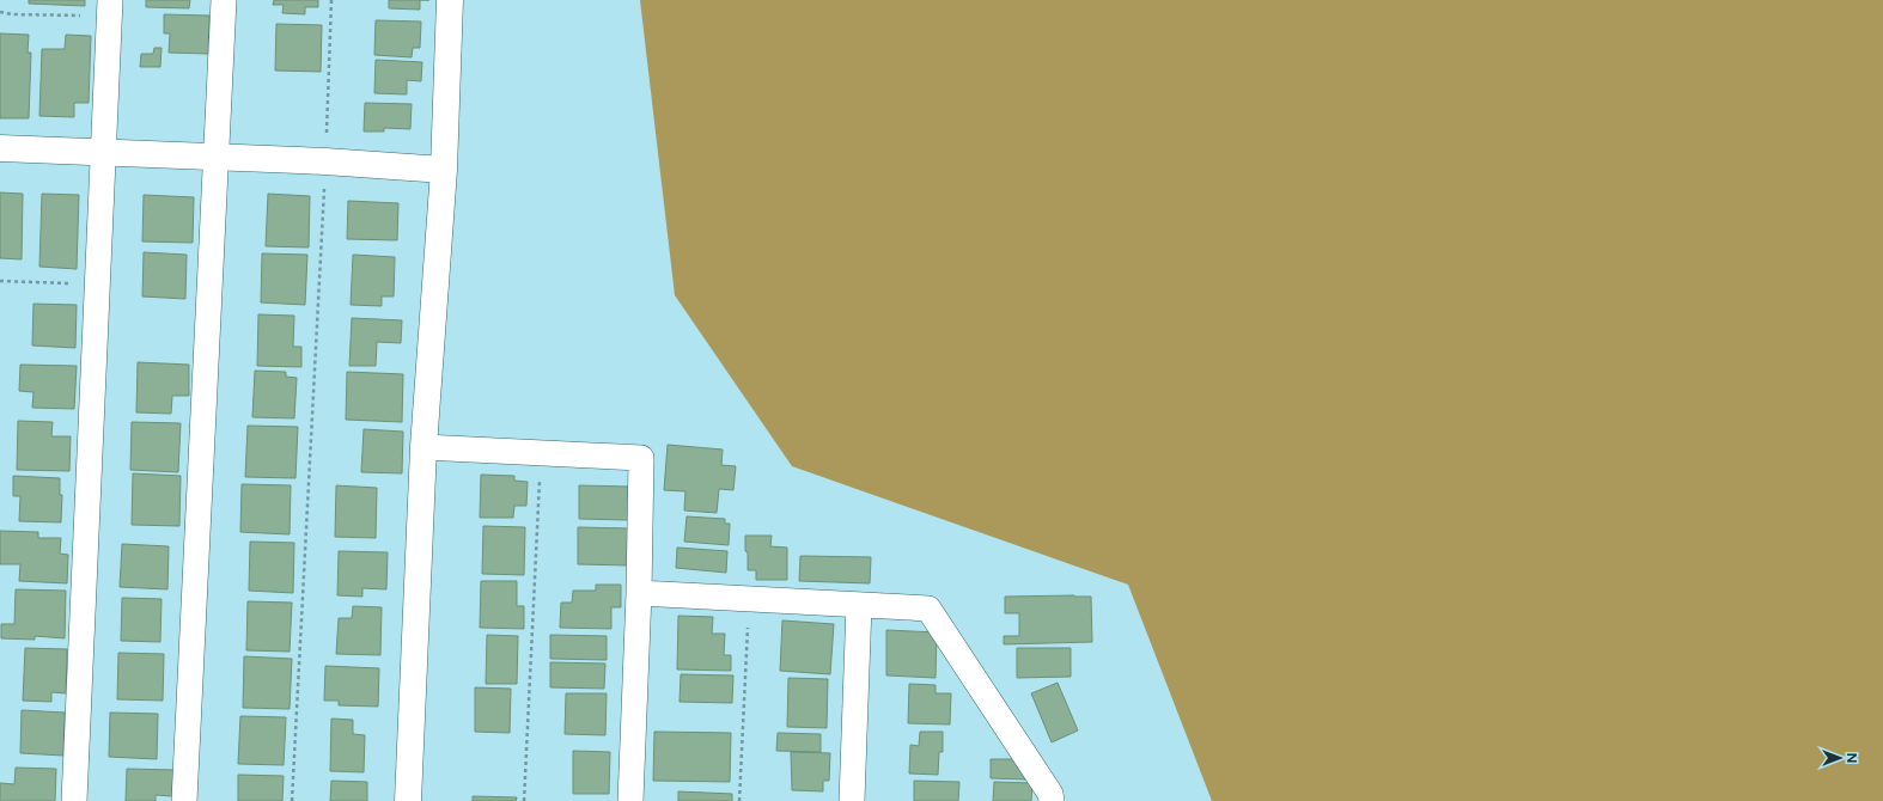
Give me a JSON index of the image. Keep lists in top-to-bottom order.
{
  "north": "right"
}
